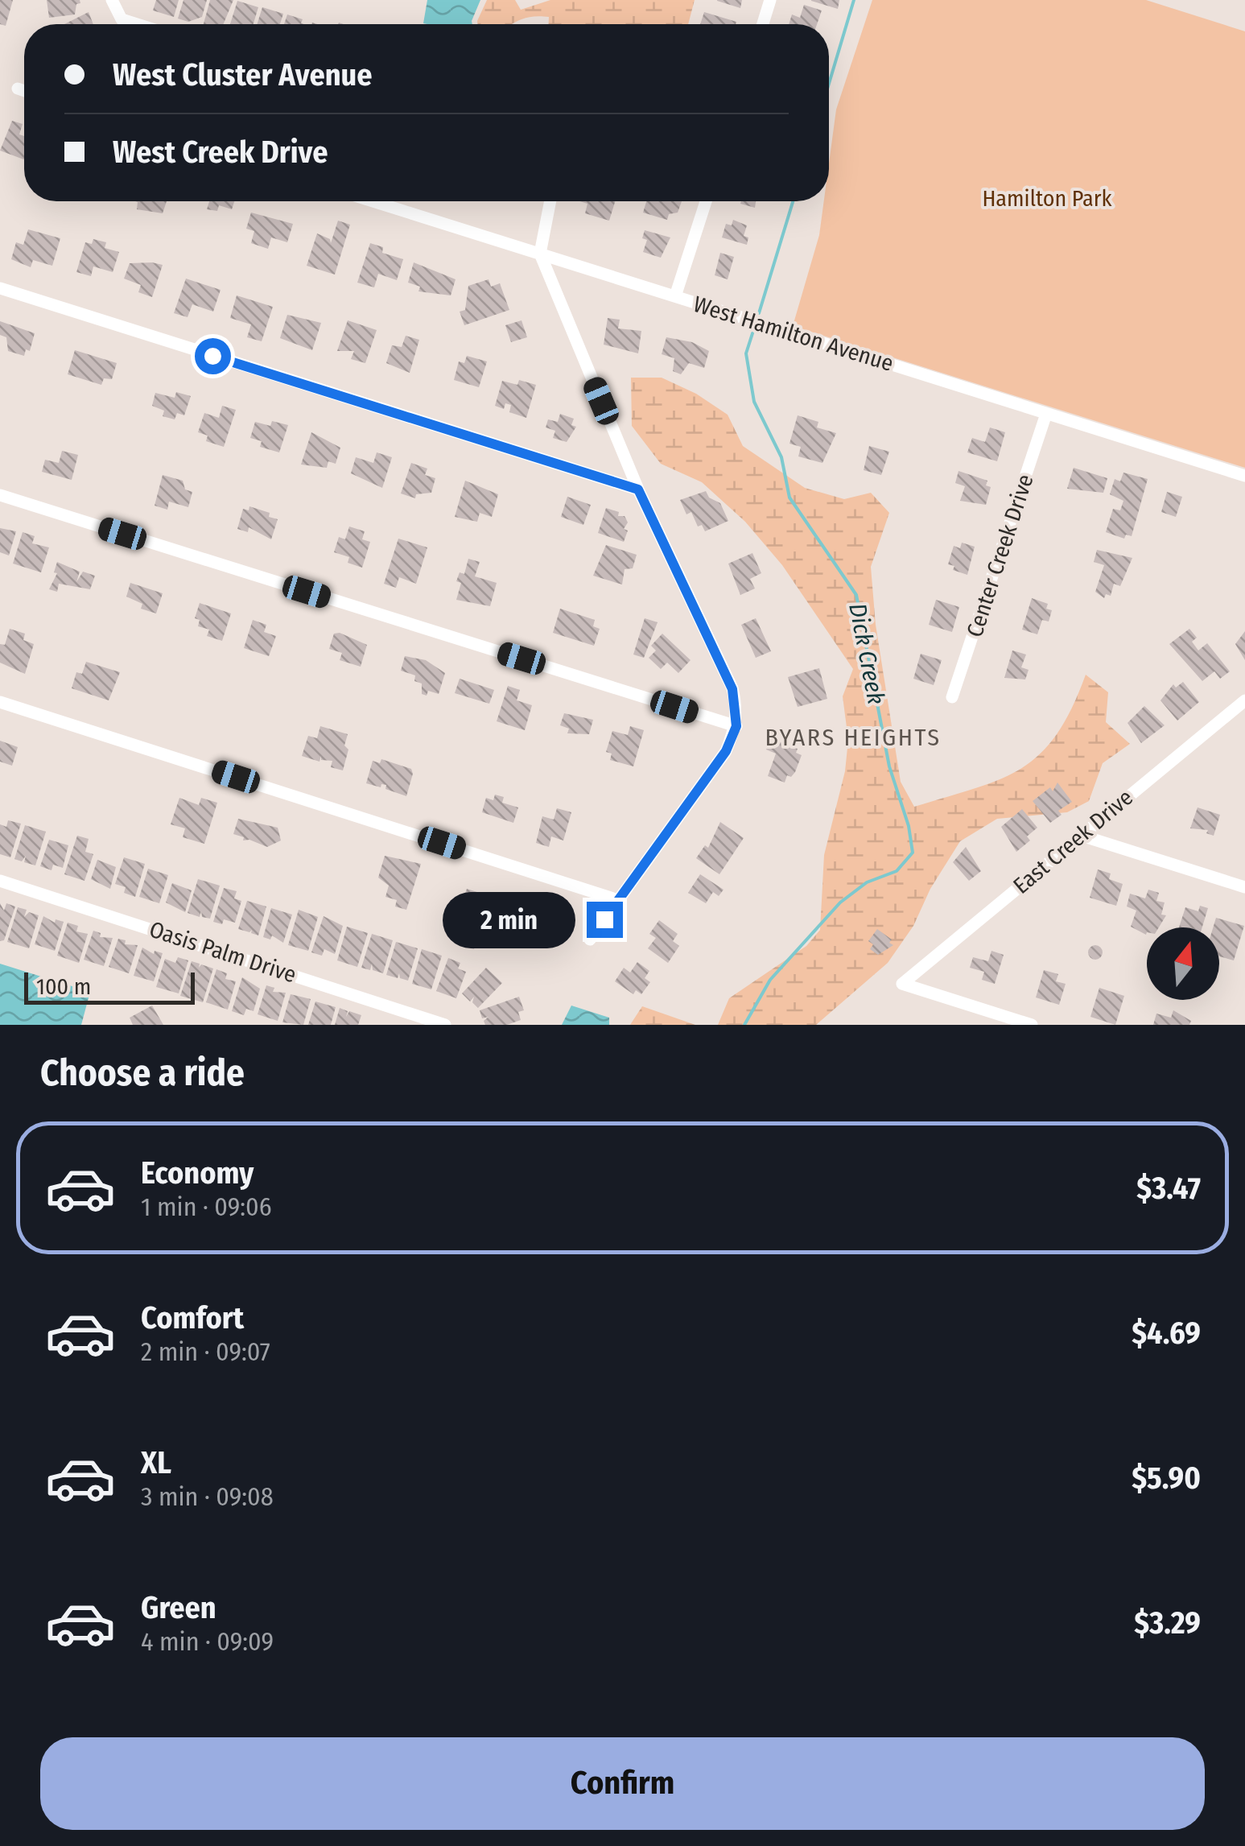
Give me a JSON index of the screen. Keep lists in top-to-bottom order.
{
  "streets": {
    "street": [
      "West Hamilton Avenue",
      "Center Creek Drive",
      "East Creek Drive",
      "Oasis Palm Drive"
    ]
  },
  "crossings": [
    ["West Hamilton Avenue", "Center Creek Drive"]
  ],
  "districts": ["BYARS HEIGHTS"],
  "water": ["Dick Creek"],
  "parks": ["Hamilton Park"],
  "scale_bar": "100 m",
  "north": "top",
  "page": {
    "banner": ["West Cluster Avenue", "West Creek Drive"],
    "bubble": "2 min",
    "scale": "100 m",
    "heading": "Choose a ride",
    "list": [
      {
        "name": "Economy",
        "note": "1 min · 09:06",
        "value": "$3.47"
      },
      {
        "name": "Comfort",
        "note": "2 min · 09:07",
        "value": "$4.69"
      },
      {
        "name": "XL",
        "note": "3 min · 09:08",
        "value": "$5.90"
      },
      {
        "name": "Green",
        "note": "4 min · 09:09",
        "value": "$3.29"
      }
    ],
    "buttons": "Confirm"
  }
}
